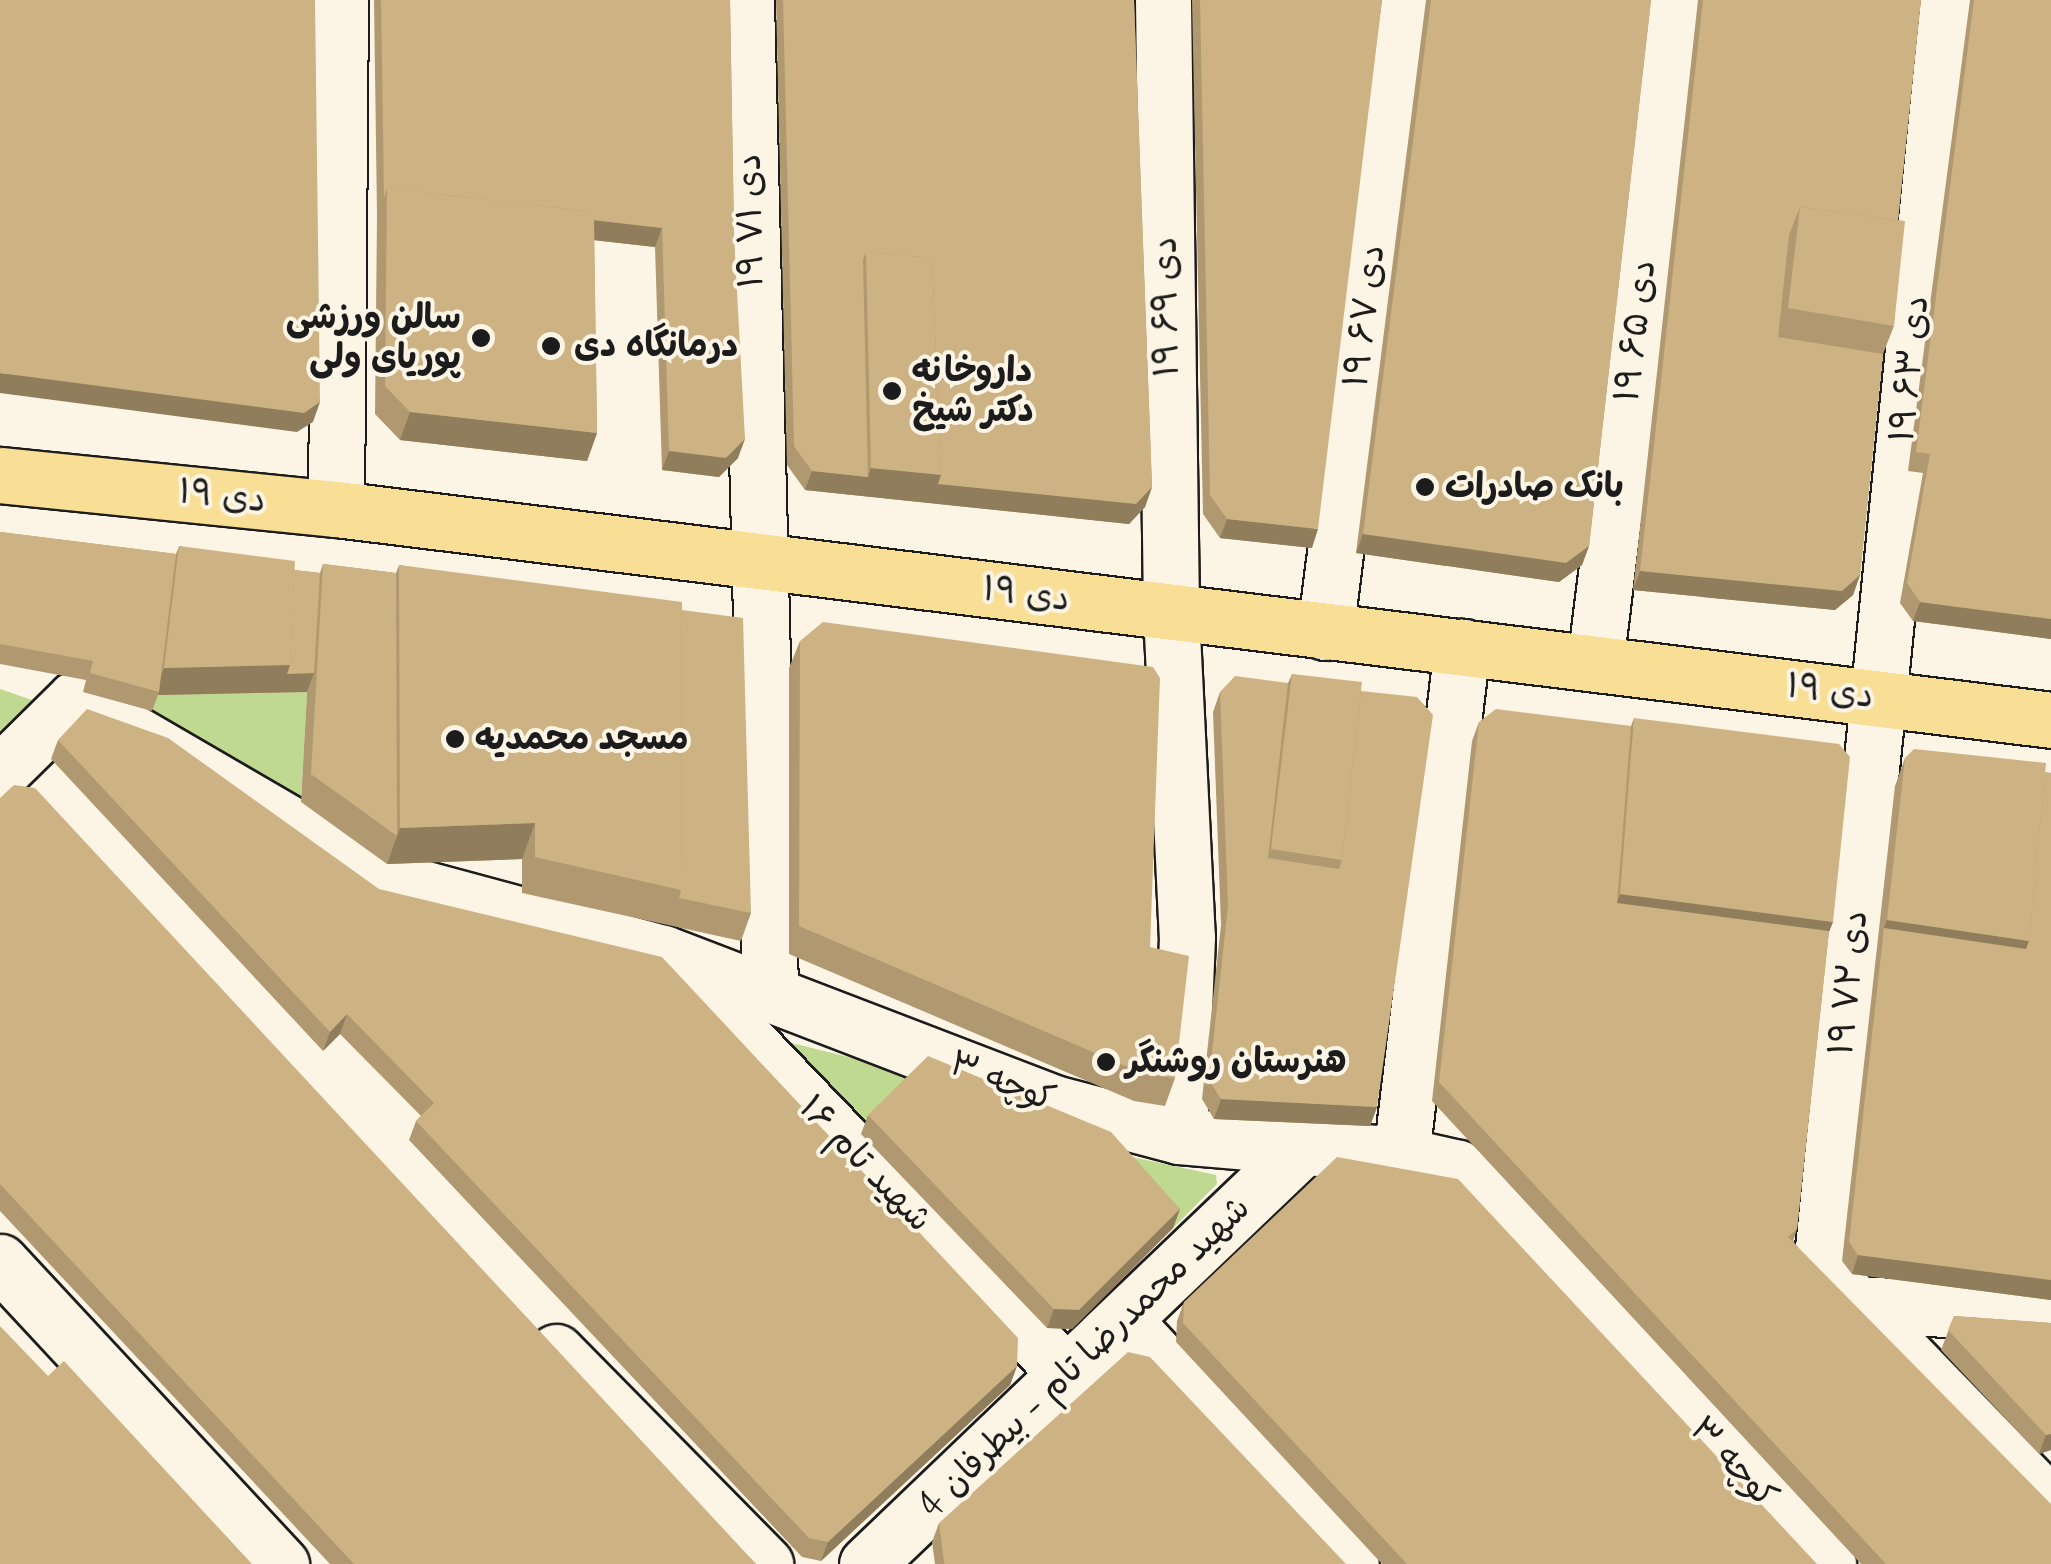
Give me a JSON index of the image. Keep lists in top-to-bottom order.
{
  "streets": {
    "main road": ["۱۹ دی"],
    "street": [
      "۱۹ دی ۷۱",
      "۱۹ دی ۶۹",
      "۱۹ دی ۶۷",
      "۱۹ دی ۶۵",
      "۱۹ دی ۶۳",
      "۱۹ دی ۷۲",
      "کوچه ۳",
      "شهید تام ۱۶",
      "شهید محمدرضا تام - بیطرفان 4"
    ]
  },
  "crossings": [
    ["۱۹ دی ۷۱", "۱۹ دی"],
    ["۱۹ دی ۷۱", "کوچه ۳"],
    ["۱۹ دی ۶۹", "۱۹ دی"],
    ["۱۹ دی ۶۹", "کوچه ۳"],
    ["۱۹ دی ۶۷", "۱۹ دی"],
    ["۱۹ دی ۶۵", "۱۹ دی"],
    ["۱۹ دی ۶۳", "۱۹ دی"],
    ["۱۹ دی ۶۳", "۱۹ دی ۷۲"],
    ["۱۹ دی", "۱۹ دی ۷۲"],
    ["کوچه ۳", "شهید تام ۱۶"],
    ["کوچه ۳", "شهید محمدرضا تام - بیطرفان 4"],
    ["شهید تام ۱۶", "شهید محمدرضا تام - بیطرفان 4"]
  ],
  "places": [
    "سالن ورزشی پوریای ولی",
    "درمانگاه دی",
    "داروخانه دکتر شیخ",
    "بانک صادرات",
    "مسجد محمدیه",
    "هنرستان روشنگر"
  ]
}
